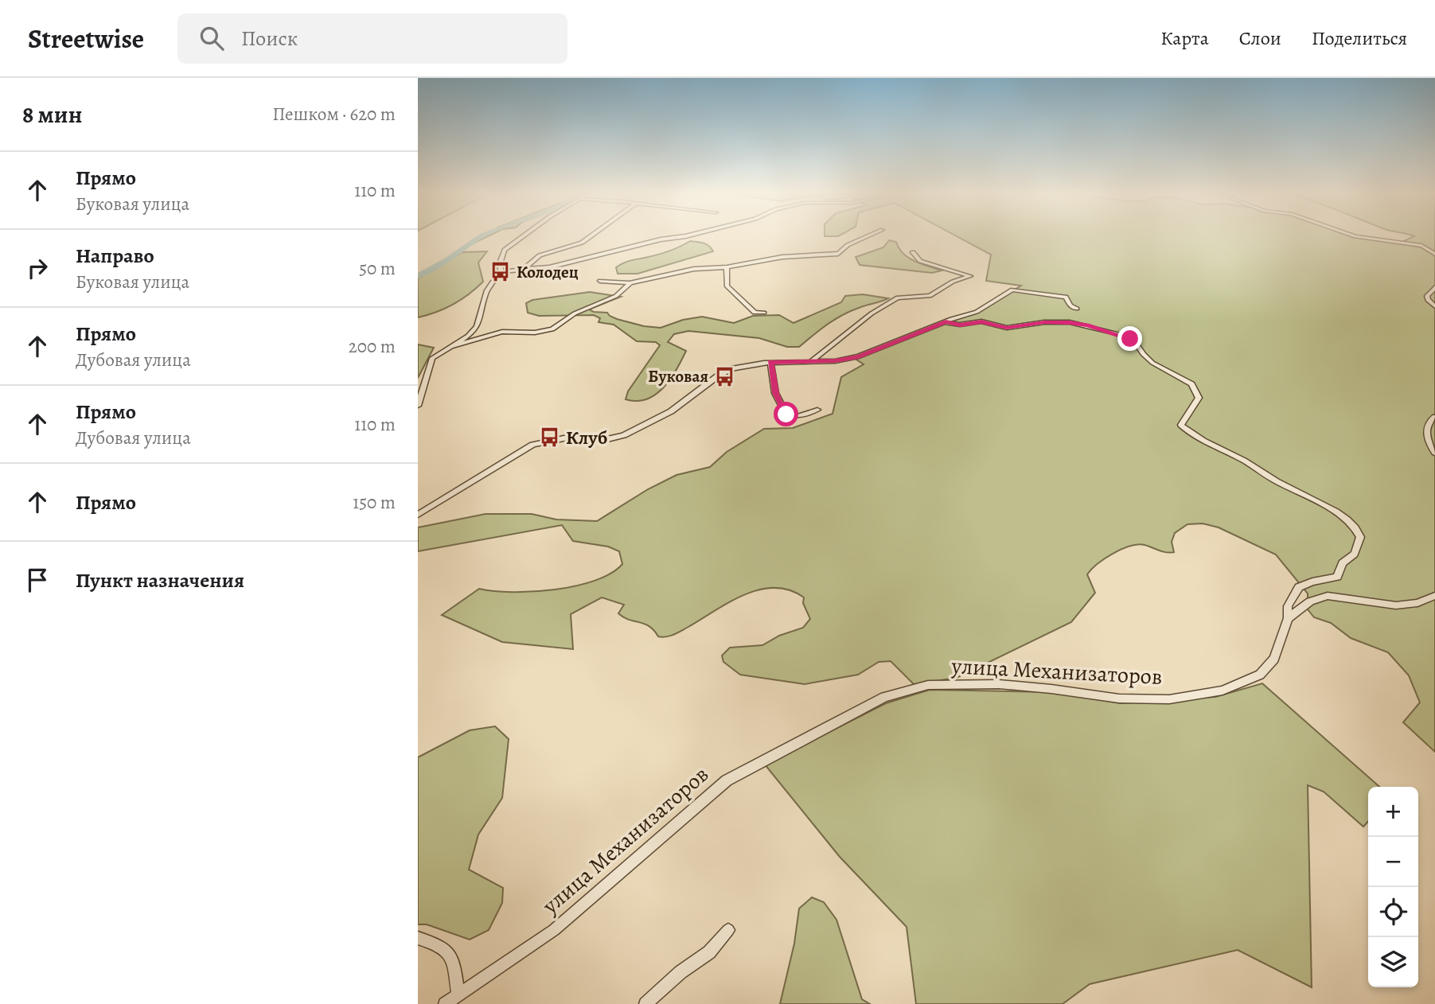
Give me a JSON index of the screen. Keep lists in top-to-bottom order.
{
  "streets": {
    "street": ["улица Механизаторов"]
  },
  "places": {
    "bus stop": ["Колодец", "Буковая", "Клуб"]
  },
  "page": {
    "header": "Streetwise",
    "search": "Поиск",
    "nav": ["Карта", "Слои", "Поделиться"],
    "heading": ["8 мин", "Пешком · 620 m"],
    "list": [
      ["Прямо", "Буковая улица", "110 m"],
      ["Направо", "Буковая улица", "50 m"],
      ["Прямо", "Дубовая улица", "200 m"],
      ["Прямо", "Дубовая улица", "110 m"],
      ["Прямо", "150 m"],
      "Пункт назначения"
    ],
    "map_buttons": ["+", "−"]
  }
}
